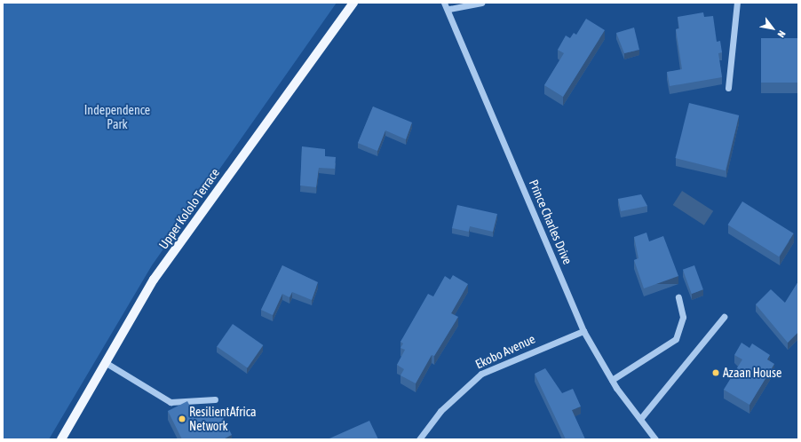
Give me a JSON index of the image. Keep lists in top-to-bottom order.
{
  "streets": {
    "main road": ["Upper Kololo Terrace"],
    "street": ["Prince Charles Drive", "Ekobo Avenue"]
  },
  "crossings": [
    ["Prince Charles Drive", "Ekobo Avenue"]
  ],
  "parks": ["Independence Park"],
  "places": ["Azaan House", "ResilientAfrica Network"],
  "north": "bottom right"
}
